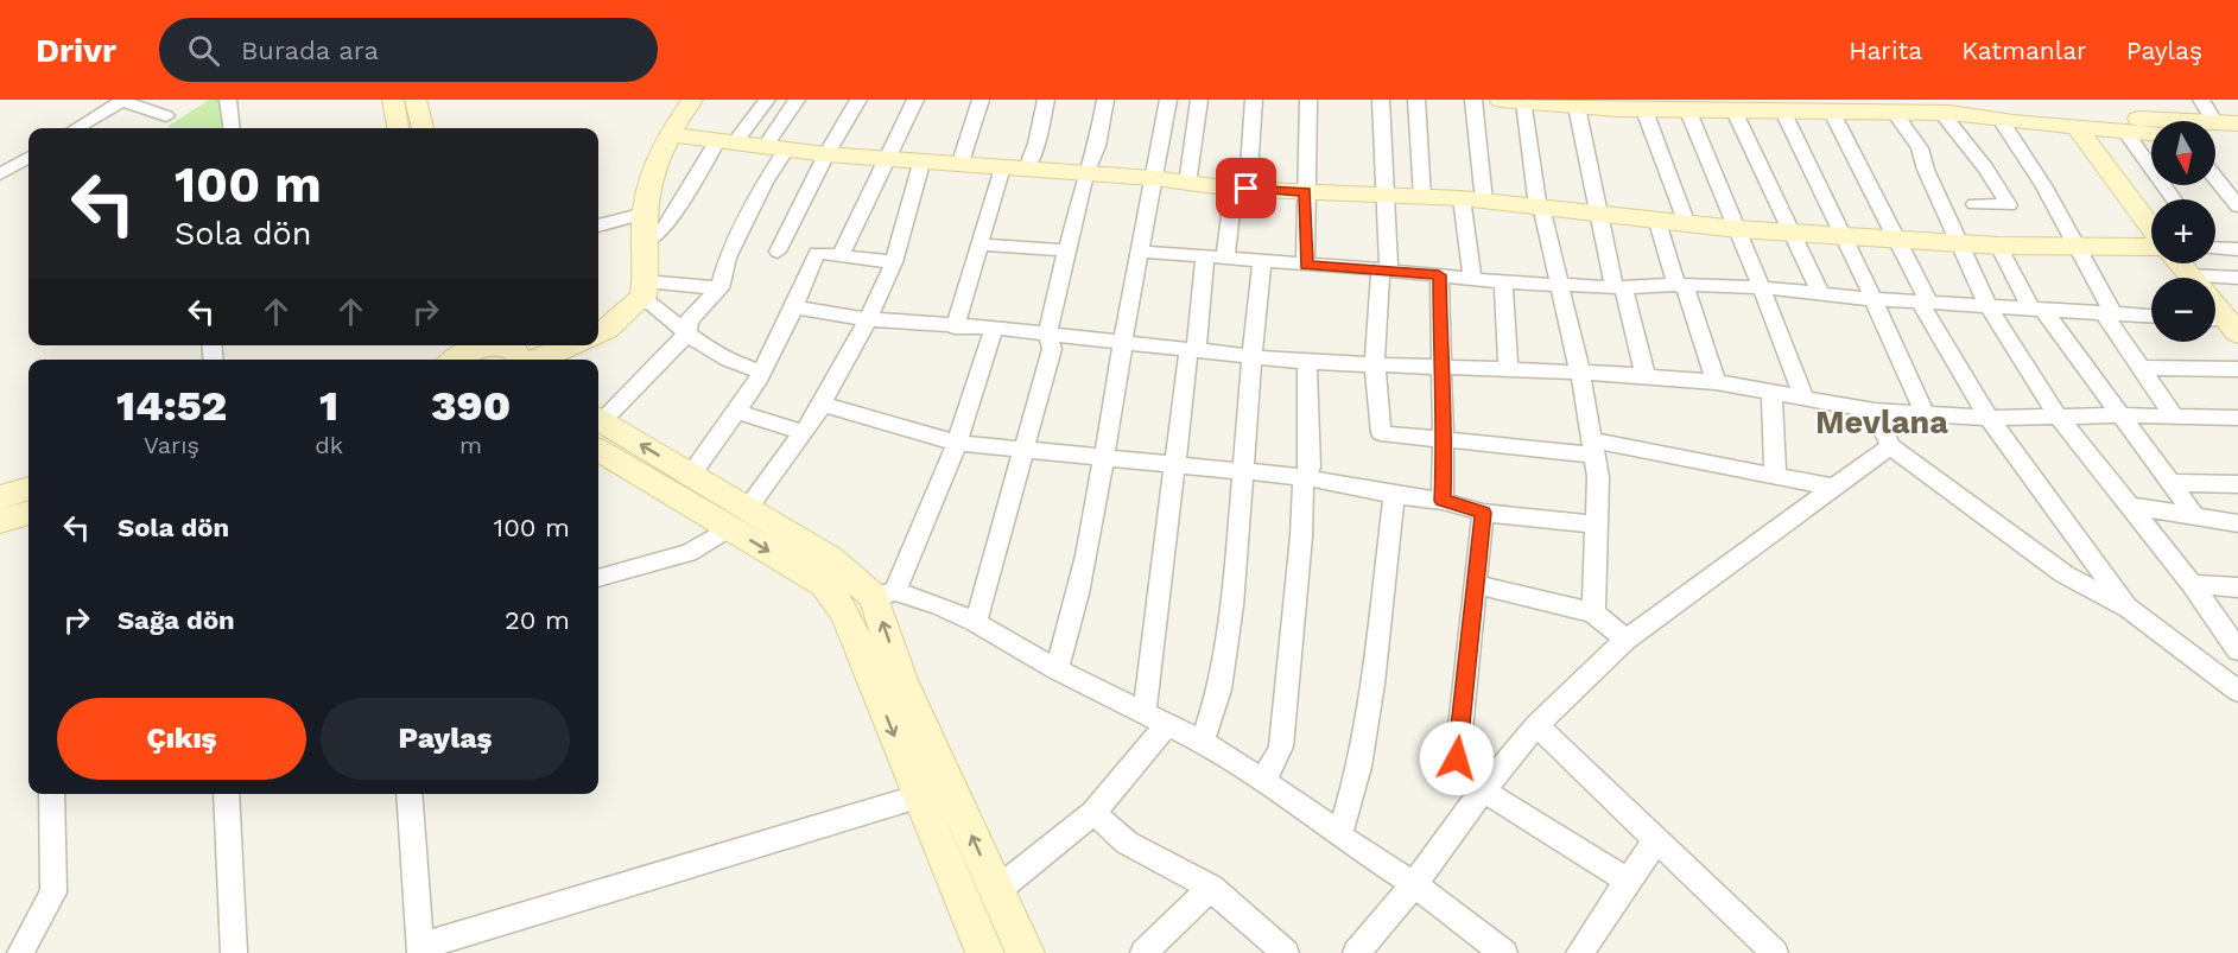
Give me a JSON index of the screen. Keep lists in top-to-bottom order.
{
  "districts": ["Mevlana"],
  "north": "bottom",
  "page": {
    "header": "Drivr",
    "search": "Burada ara",
    "nav": ["Harita", "Katmanlar", "Paylaş"],
    "map_buttons": ["+", "−"],
    "turn": ["100 m", "Sola dön"],
    "eta": [
      "14:52",
      "Varış",
      "1",
      "dk",
      "390",
      "m"
    ],
    "list": [
      {
        "name": "Sola dön",
        "value": "100 m"
      },
      {
        "name": "Sağa dön",
        "value": "20 m"
      }
    ],
    "buttons": ["Çıkış", "Paylaş"]
  }
}
